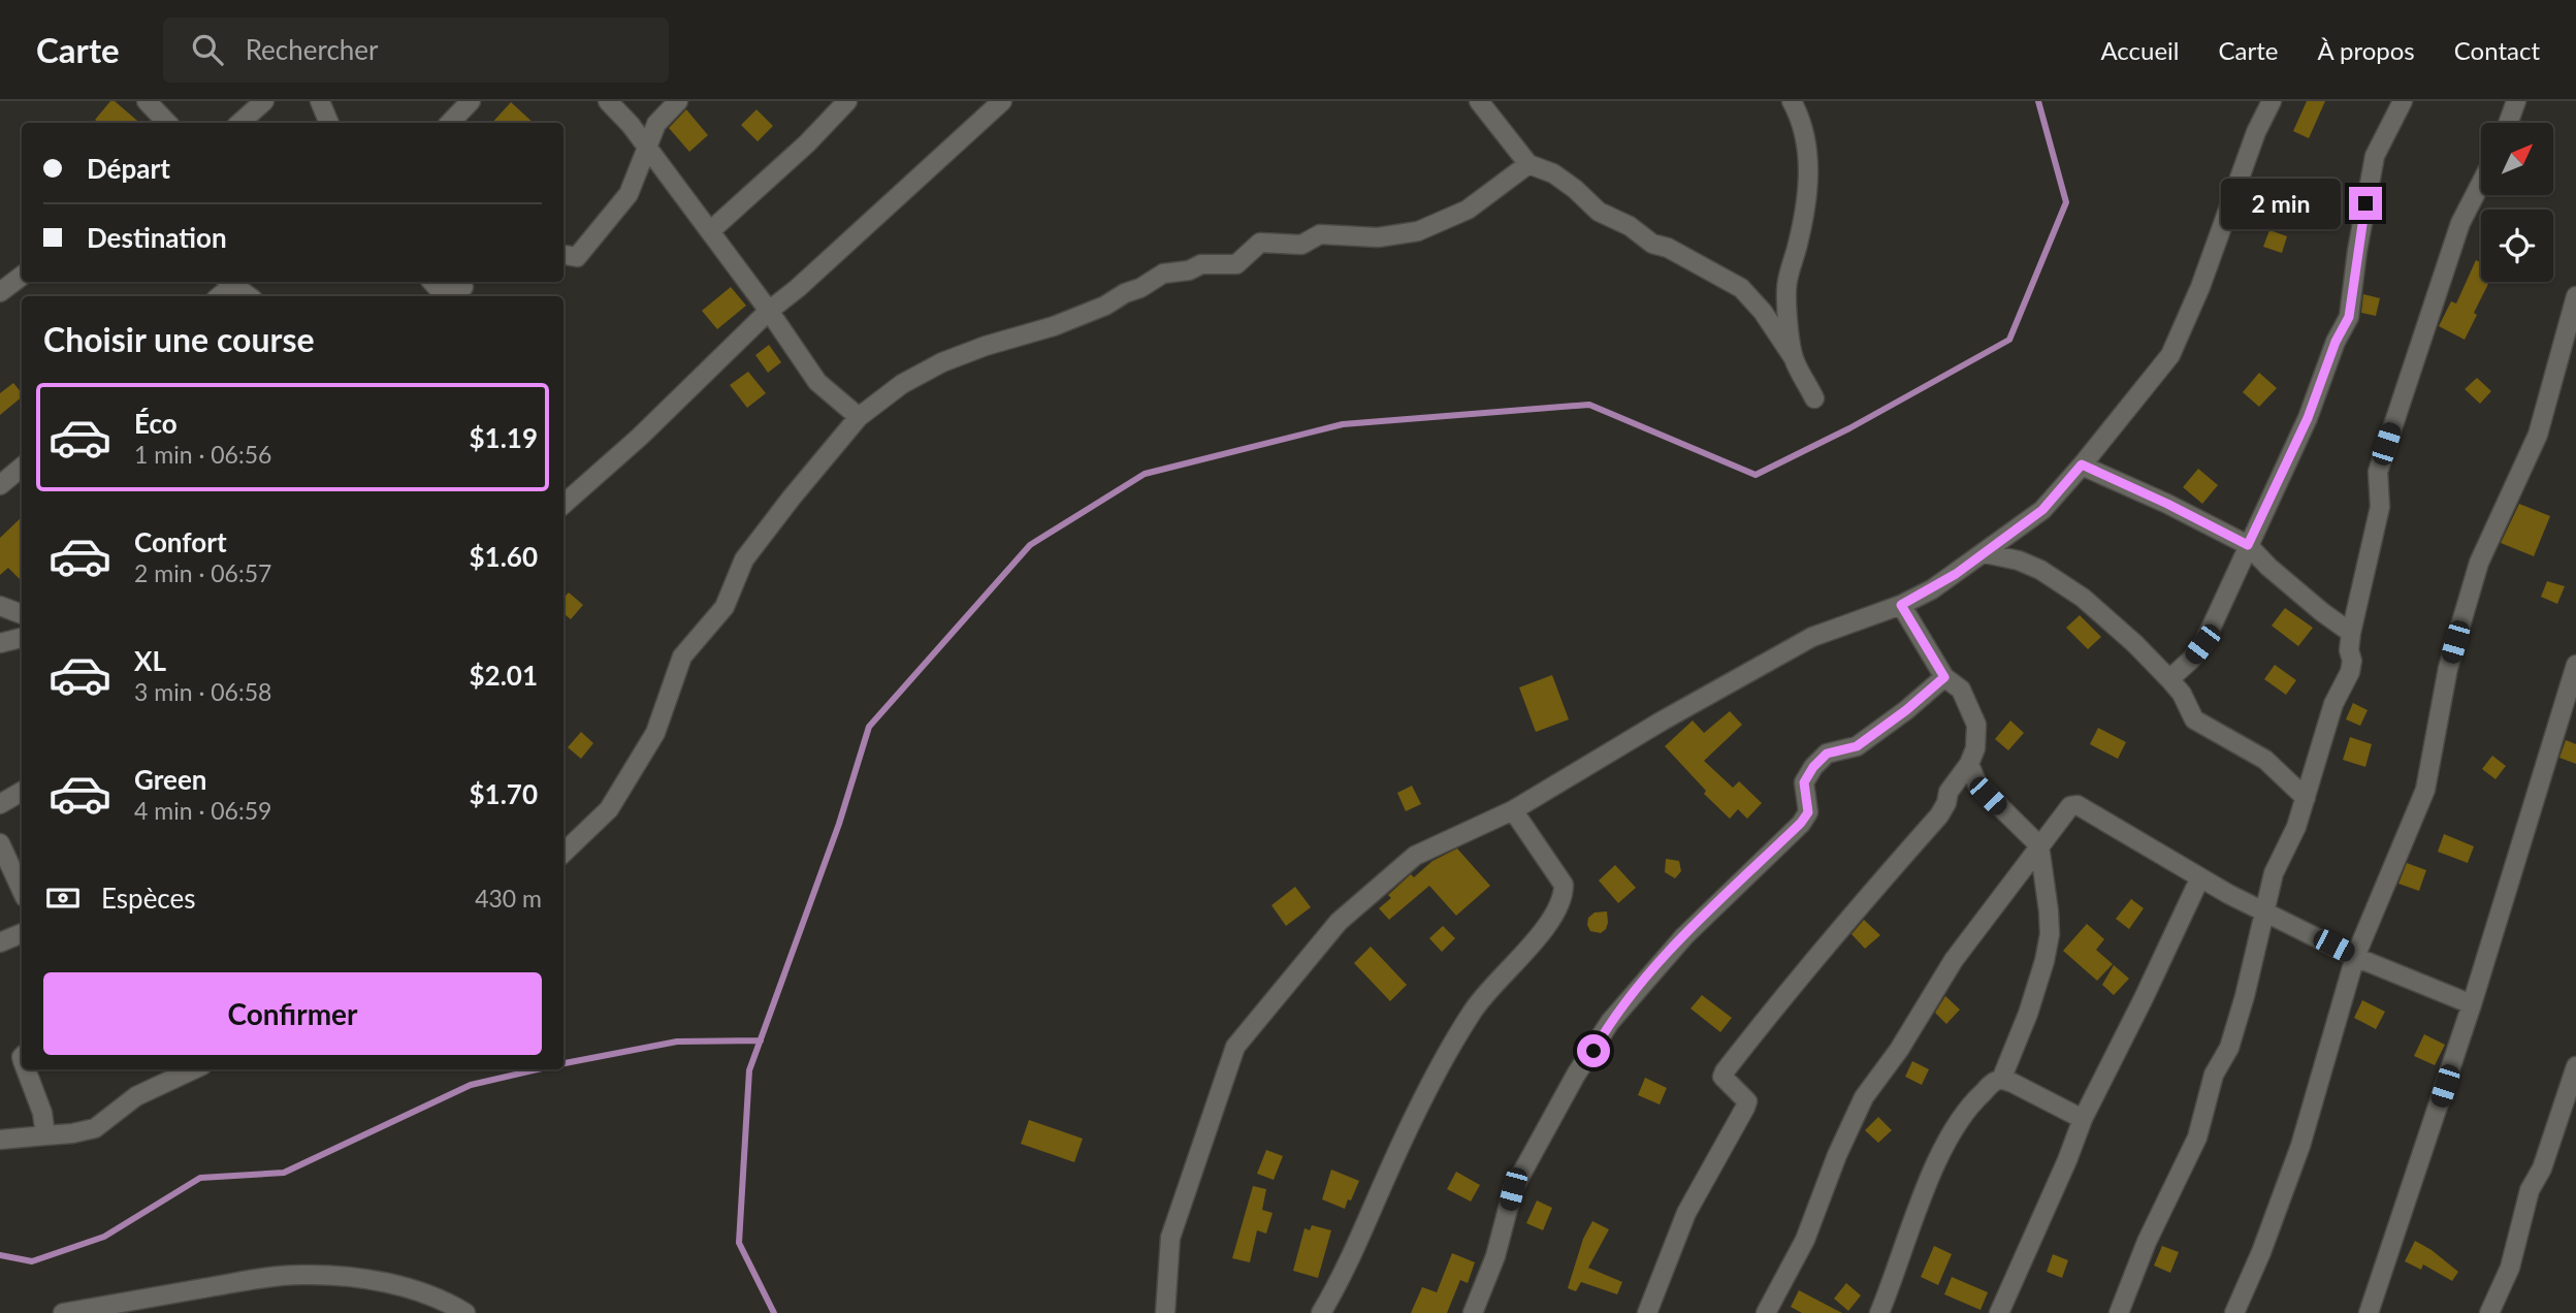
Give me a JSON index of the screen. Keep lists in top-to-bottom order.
{
  "north": "top right",
  "page": {
    "header": "Carte",
    "search": "Rechercher",
    "nav": [
      "Accueil",
      "Carte",
      "À propos",
      "Contact"
    ],
    "banner": ["Départ", "Destination"],
    "bubble": "2 min",
    "heading": "Choisir une course",
    "list": [
      {
        "name": "Éco",
        "note": "1 min · 06:56",
        "value": "$1.19"
      },
      {
        "name": "Confort",
        "note": "2 min · 06:57",
        "value": "$1.60"
      },
      {
        "name": "XL",
        "note": "3 min · 06:58",
        "value": "$2.01"
      },
      {
        "name": "Green",
        "note": "4 min · 06:59",
        "value": "$1.70"
      }
    ],
    "pay": ["Espèces", "430 m"],
    "buttons": "Confirmer"
  }
}
